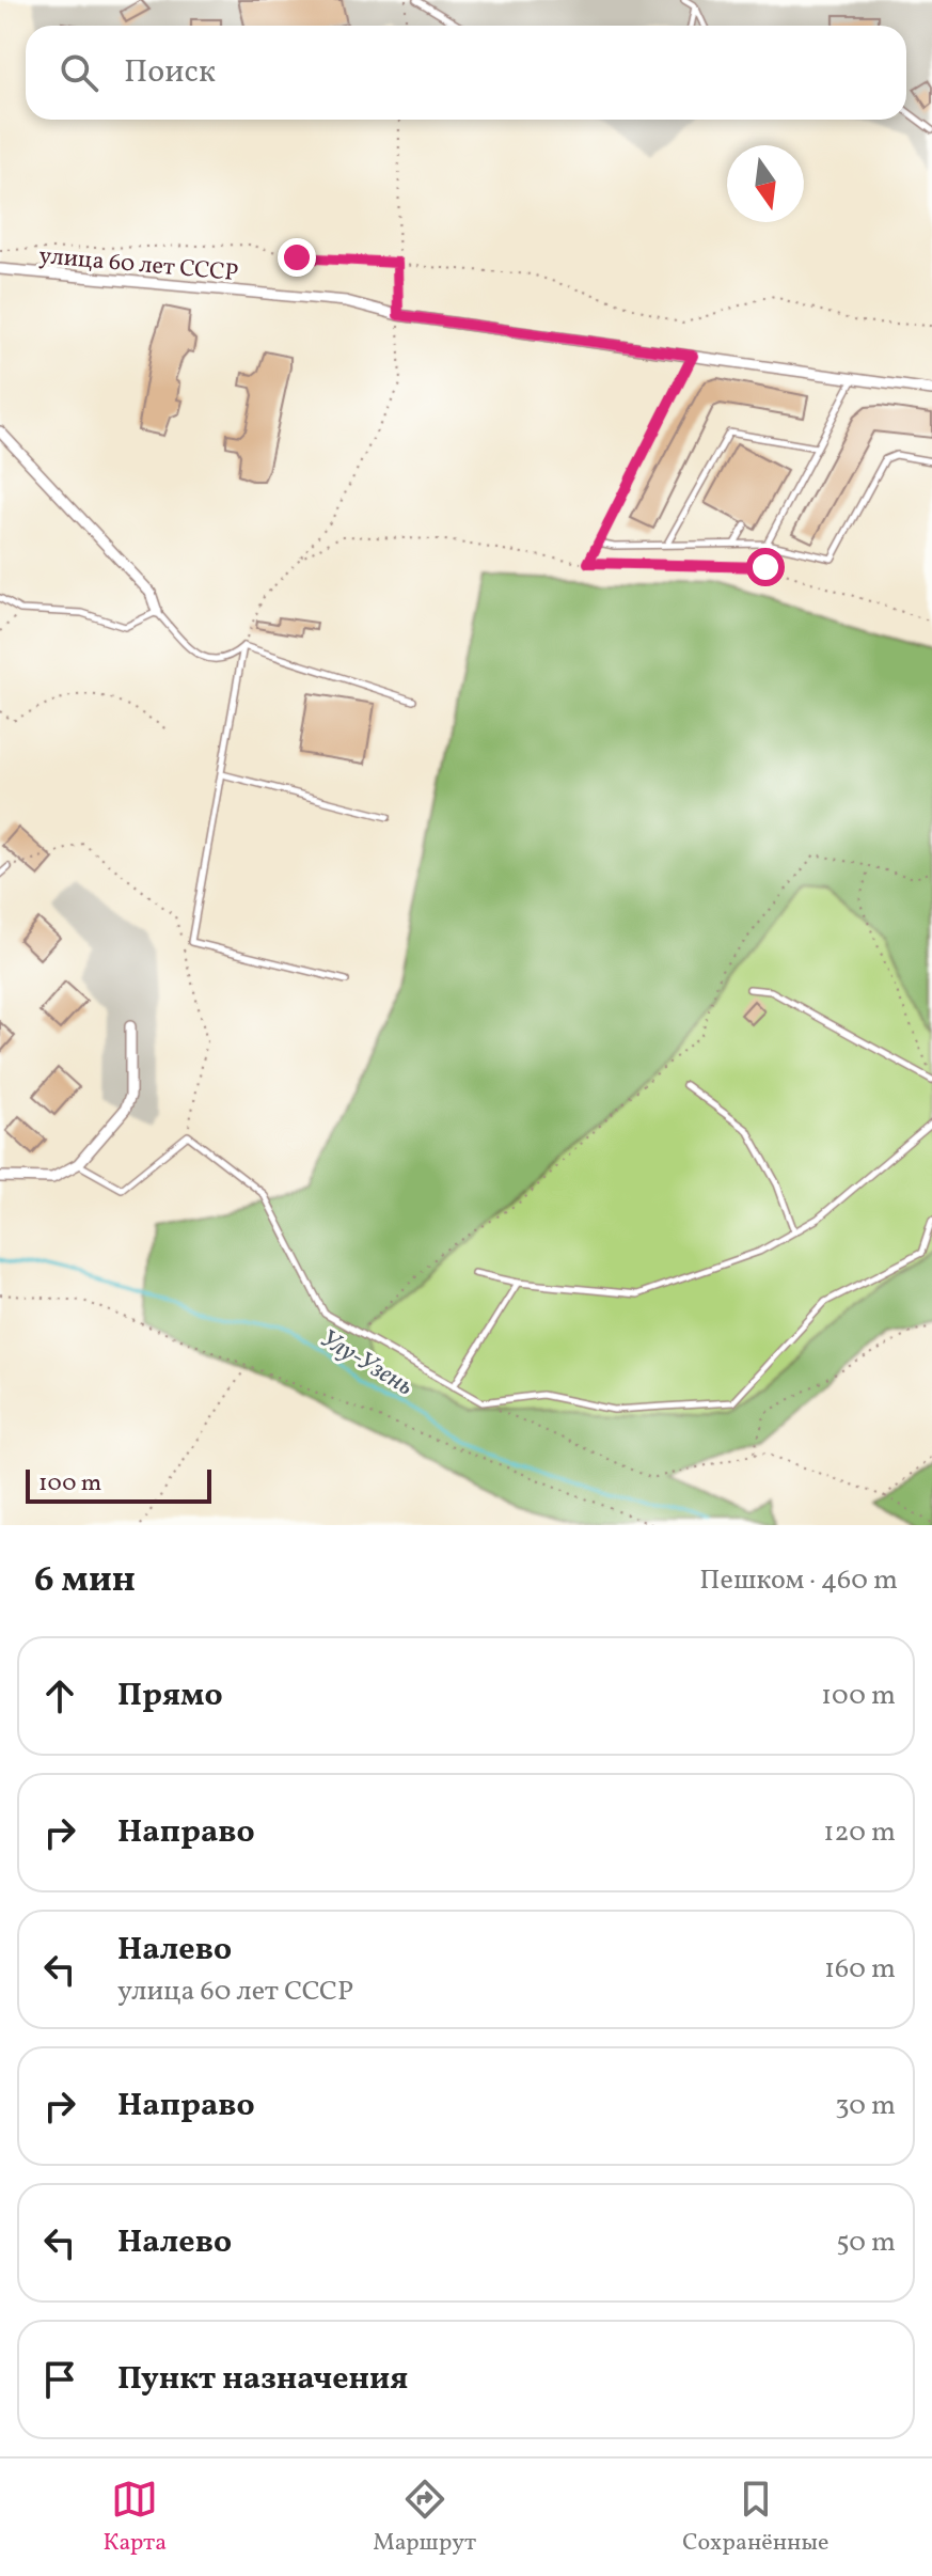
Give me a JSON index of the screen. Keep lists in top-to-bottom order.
{
  "streets": {
    "street": ["улица 60 лет СССР"]
  },
  "water": ["Улу-Узень"],
  "scale_bar": "100 m",
  "north": "bottom",
  "page": {
    "search": "Поиск",
    "scale": "100 m",
    "heading": ["6 мин", "Пешком · 460 m"],
    "list": [
      ["Прямо", "100 m"],
      ["Направо", "120 m"],
      ["Налево", "улица 60 лет СССР", "160 m"],
      ["Направо", "30 m"],
      ["Налево", "50 m"],
      "Пункт назначения"
    ],
    "nav": ["Карта", "Маршрут", "Сохранённые"]
  }
}
